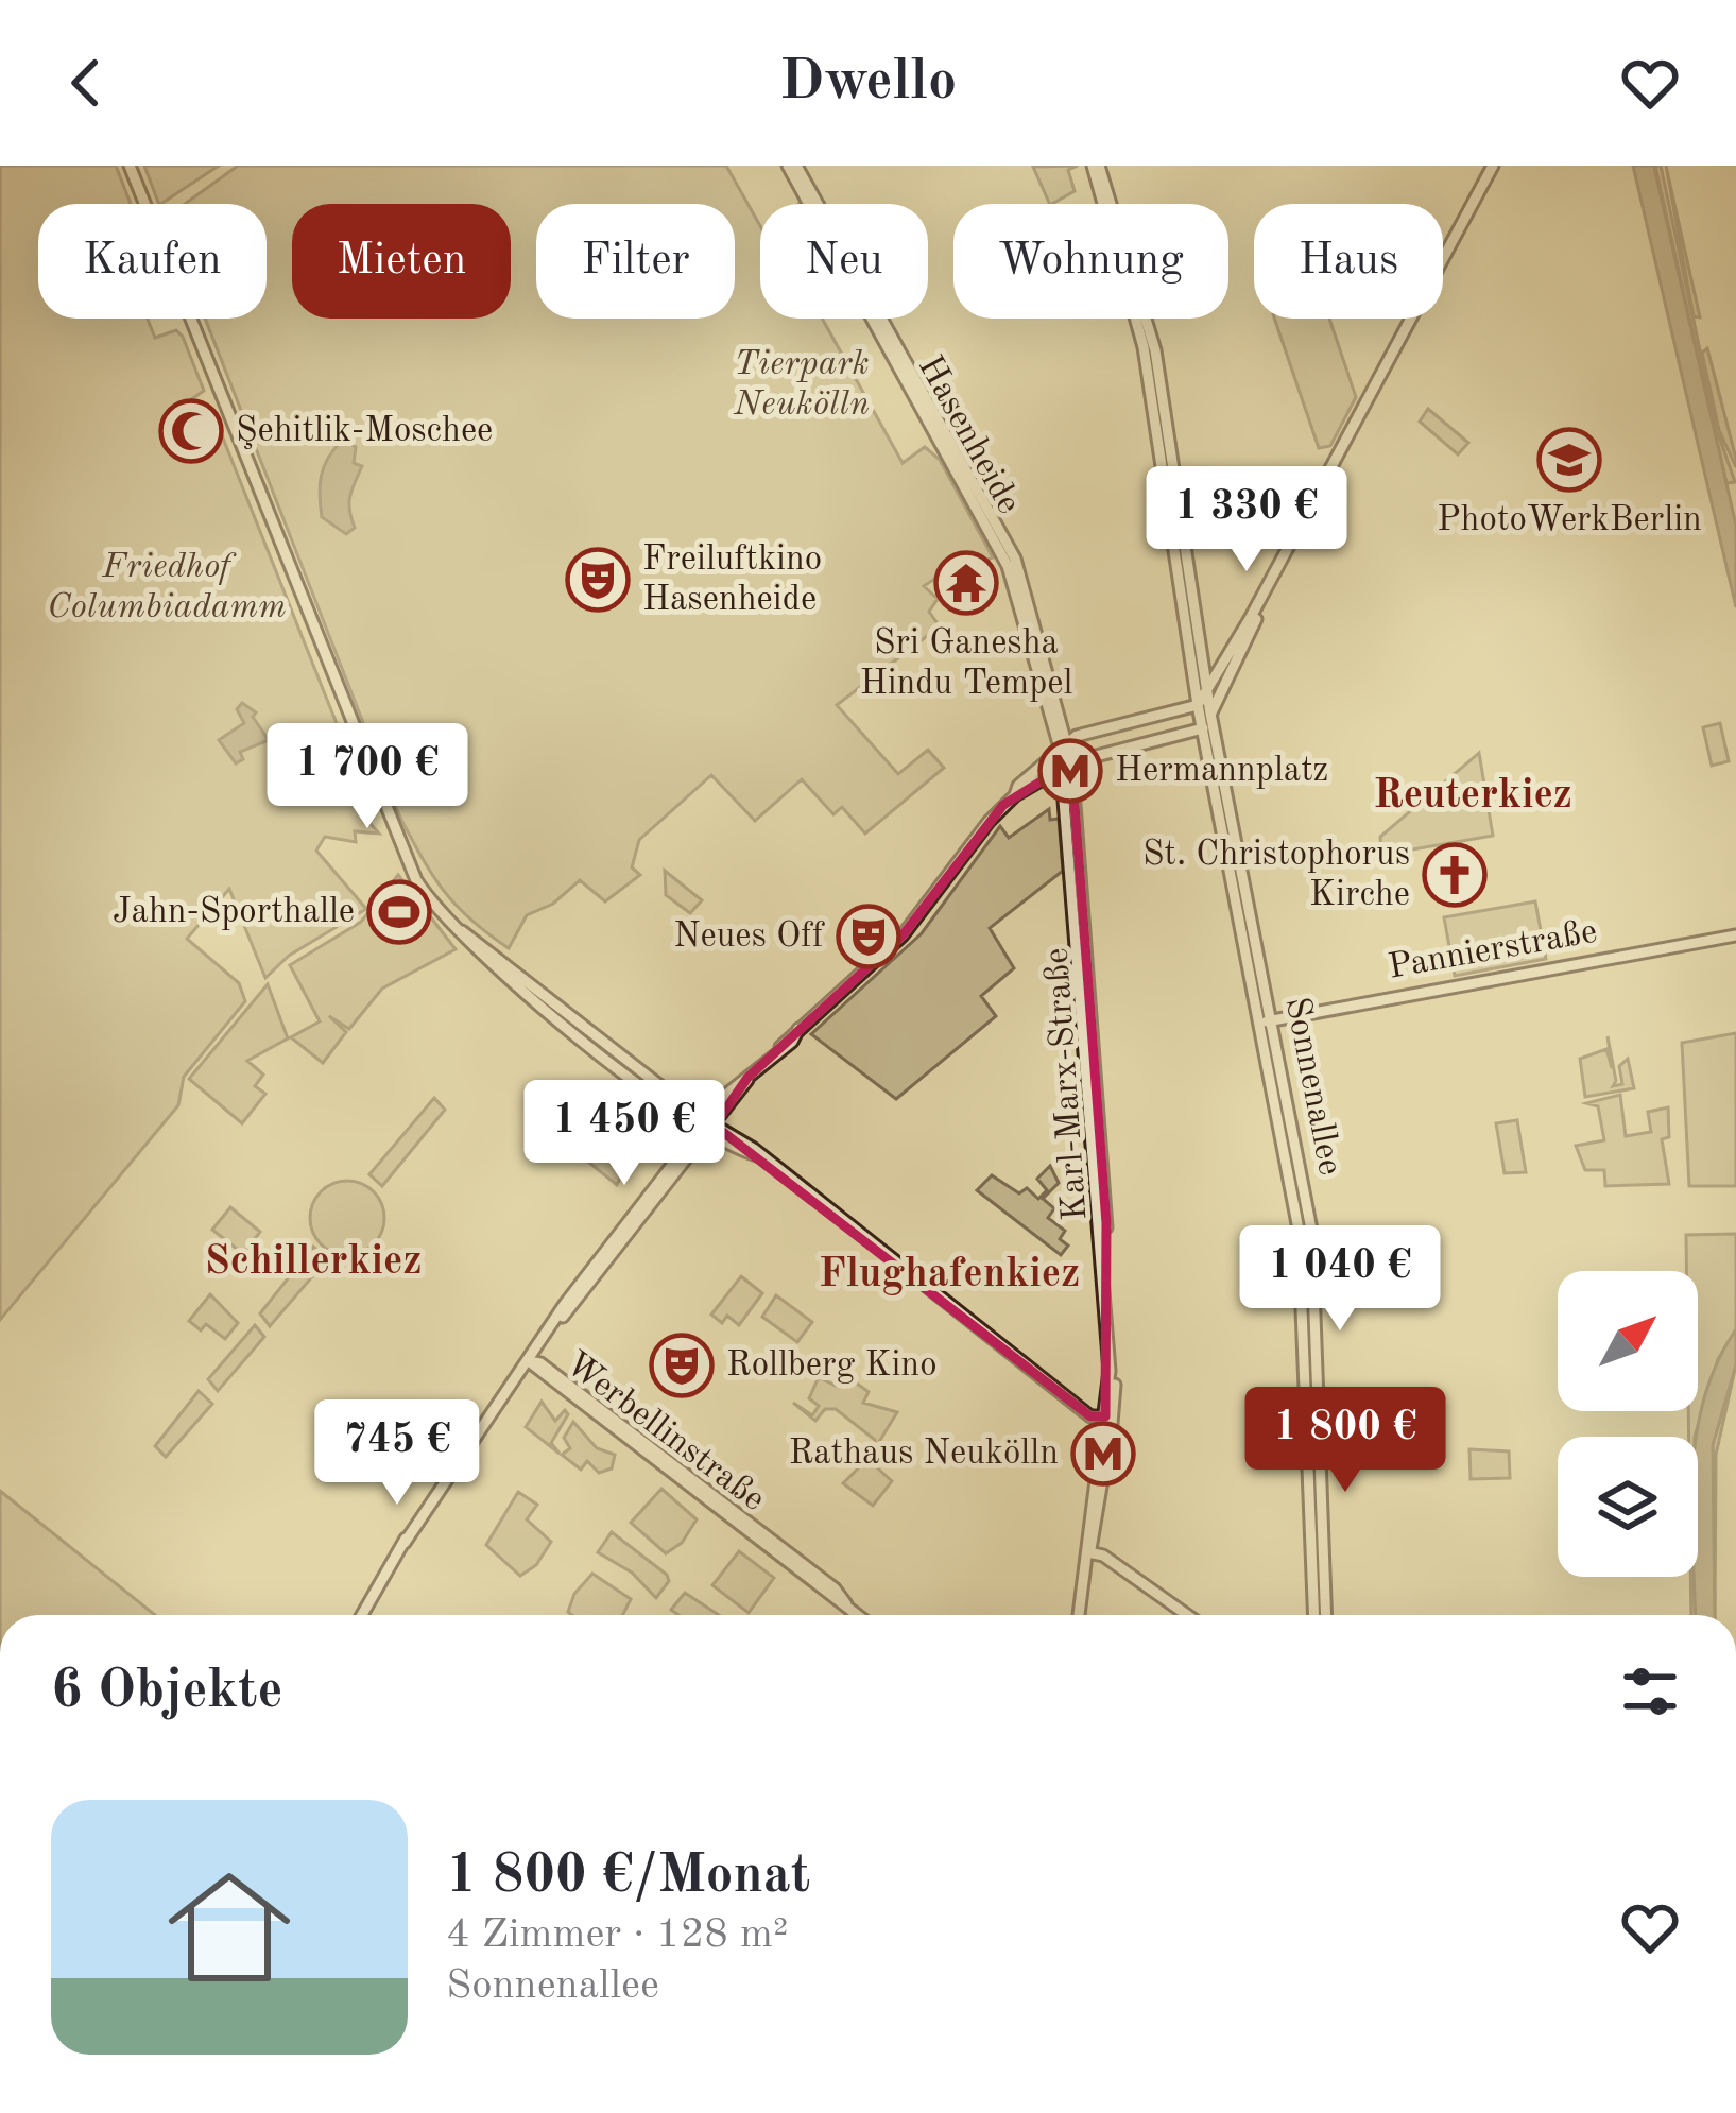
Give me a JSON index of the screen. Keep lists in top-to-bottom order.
{
  "streets": {
    "main road": [
      "Hasenheide",
      "Pannierstraße",
      "Karl-Marx-Straße",
      "Sonnenallee",
      "Werbellinstraße"
    ]
  },
  "crossings": [
    ["Pannierstraße", "Sonnenallee"]
  ],
  "districts": ["Reuterkiez", "Schillerkiez", "Flughafenkiez"],
  "parks": ["Tierpark Neukölln", "Friedhof Columbiadamm"],
  "places": {
    "mosque": ["Şehitlik-Moschee"],
    "school or university": ["PhotoWerkBerlin"],
    "theatre": ["Freiluftkino Hasenheide", "Neues Off", "Rollberg Kino"],
    "temple": ["Sri Ganesha Hindu Tempel"],
    "metro station": ["Hermannplatz", "Rathaus Neukölln"],
    "church": ["St. Christophorus Kirche"],
    "sports": ["Jahn-Sporthalle"]
  },
  "north": "top right",
  "page": {
    "header": "Dwello",
    "chip": [
      "Kaufen",
      "Mieten",
      "Filter",
      "Neu",
      "Wohnung",
      "Haus"
    ],
    "price": [
      "1 330 €",
      "1 700 €",
      "1 450 €",
      "1 040 €",
      "1 800 €",
      "745 €"
    ],
    "heading": "6 Objekte",
    "list": [
      {
        "name": "1 800 €/Monat",
        "note": "4 Zimmer · 128 m² · Sonnenallee"
      }
    ]
  }
}
